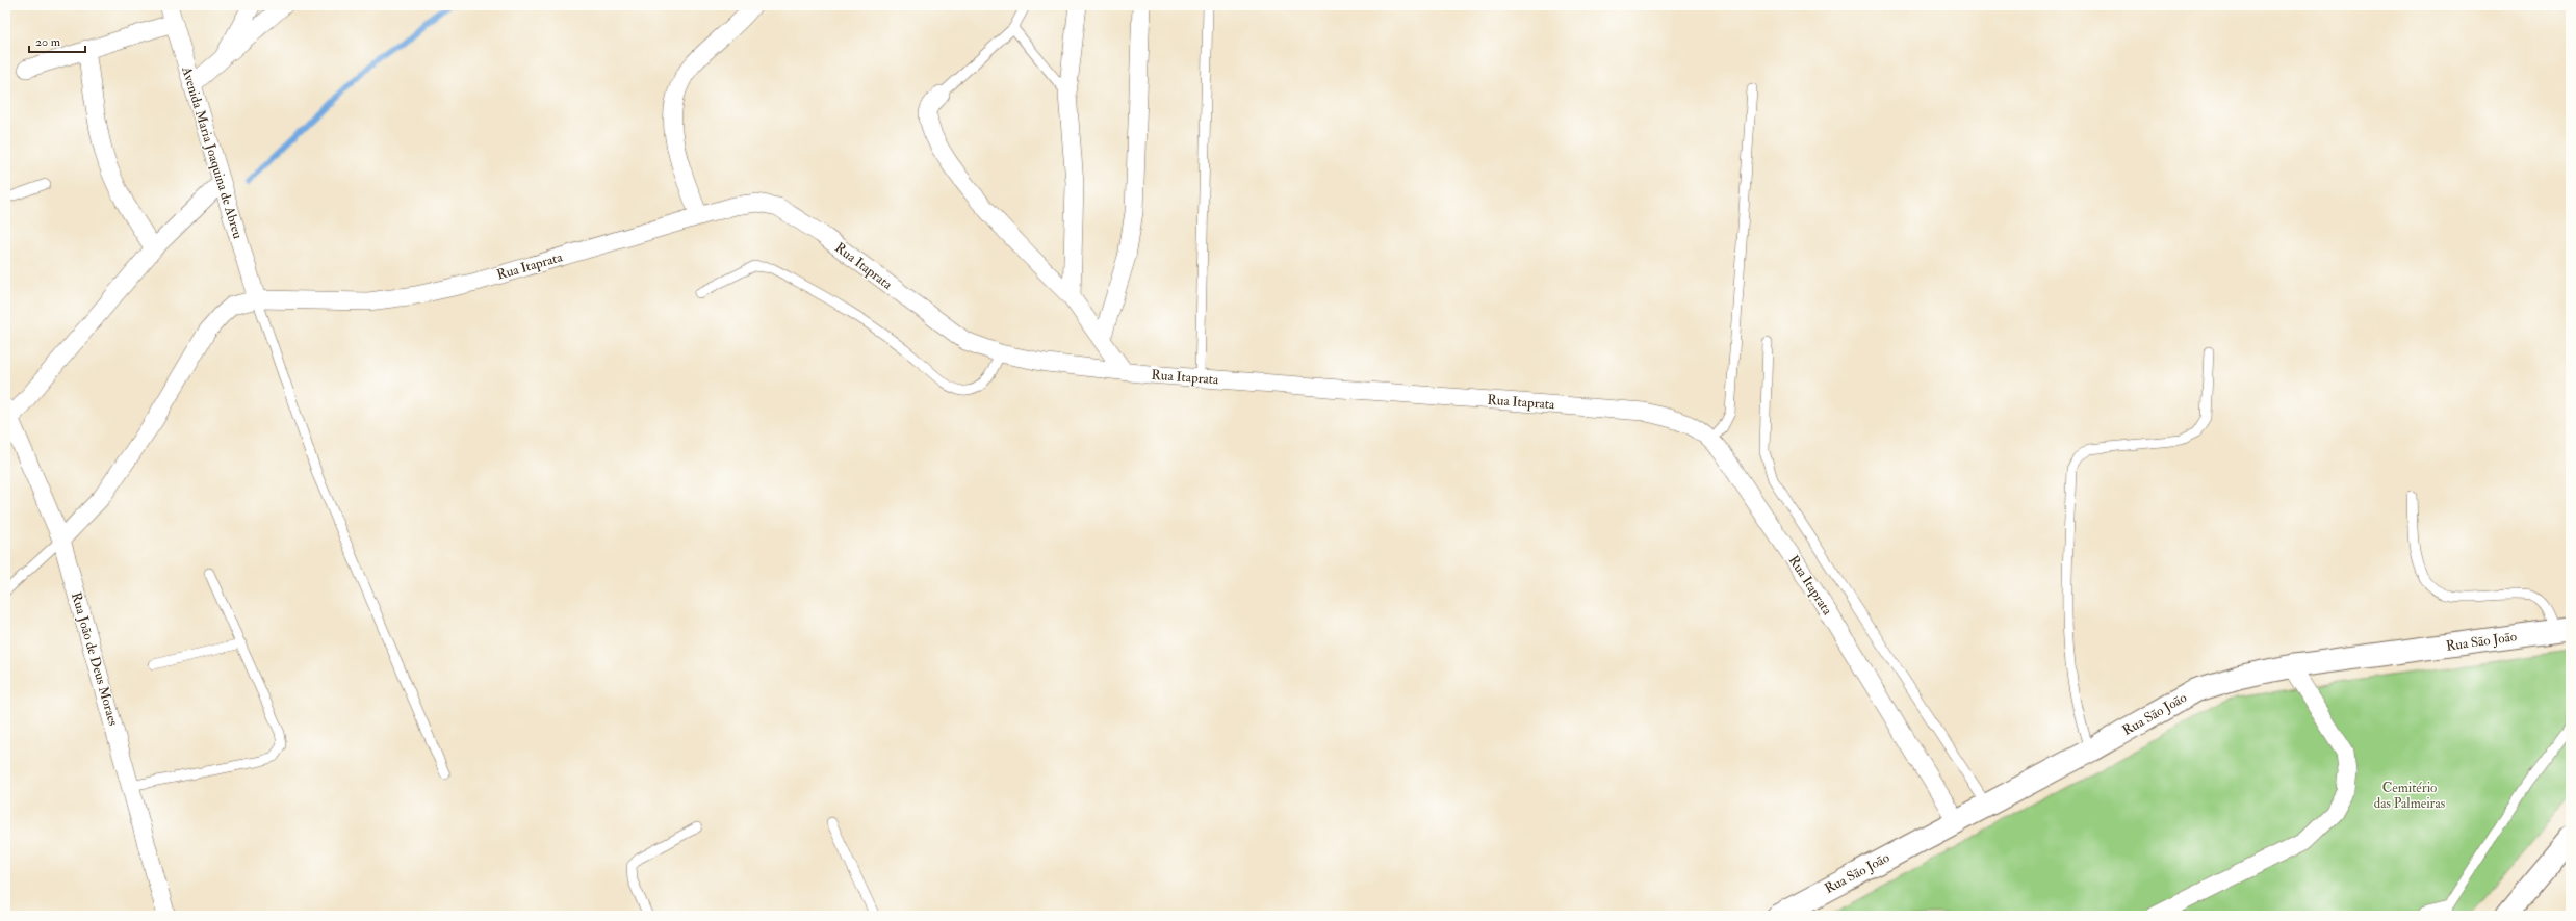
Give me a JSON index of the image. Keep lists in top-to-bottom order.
{
  "streets": {
    "street": [
      "Avenida Maria Joaquina de Abreu",
      "Rua Itaprata",
      "Rua São João",
      "Rua João de Deus Moraes"
    ]
  },
  "crossings": [
    ["Avenida Maria Joaquina de Abreu", "Rua Itaprata"],
    ["Rua Itaprata", "Rua São João"],
    ["Rua Itaprata", "Rua João de Deus Moraes"]
  ],
  "parks": ["Cemitério das Palmeiras"],
  "scale_bar": "20 m"
}
